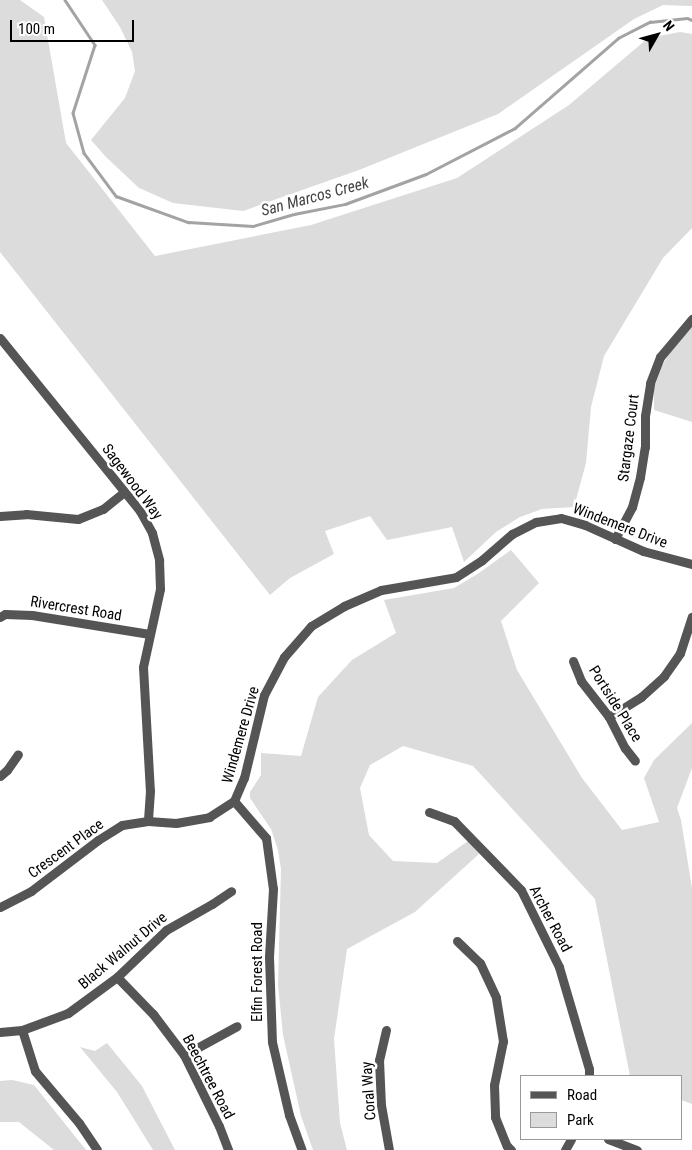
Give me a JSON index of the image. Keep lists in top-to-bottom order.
{
  "streets": {
    "street": [
      "Stargaze Court",
      "Sagewood Way",
      "Windemere Drive",
      "Rivercrest Road",
      "Portside Place",
      "Crescent Place",
      "Archer Road",
      "Black Walnut Drive",
      "Elfin Forest Road",
      "Beechtree Road",
      "Coral Way"
    ]
  },
  "crossings": [
    ["Stargaze Court", "Windemere Drive"],
    ["Sagewood Way", "Rivercrest Road"],
    ["Sagewood Way", "Crescent Place"],
    ["Windemere Drive", "Crescent Place"],
    ["Windemere Drive", "Elfin Forest Road"],
    ["Crescent Place", "Elfin Forest Road"],
    ["Black Walnut Drive", "Beechtree Road"]
  ],
  "water": ["San Marcos Creek"],
  "legend": ["Road", "Park"],
  "scale_bar": "100 m",
  "north": "top right"
}
